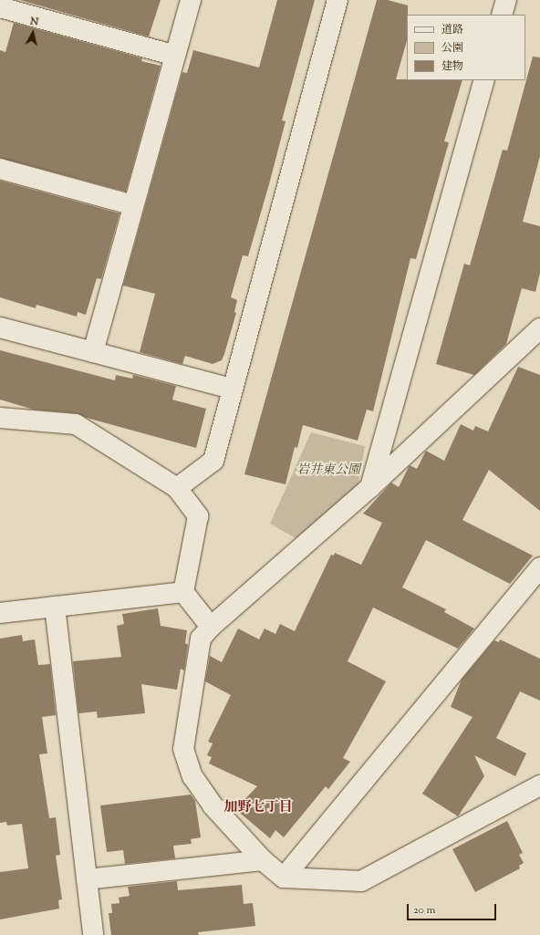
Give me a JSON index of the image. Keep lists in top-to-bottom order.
{
  "districts": ["加野七丁目"],
  "parks": ["岩井東公園"],
  "legend": ["道路", "公園", "建物"],
  "scale_bar": "20 m",
  "north": "top"
}
